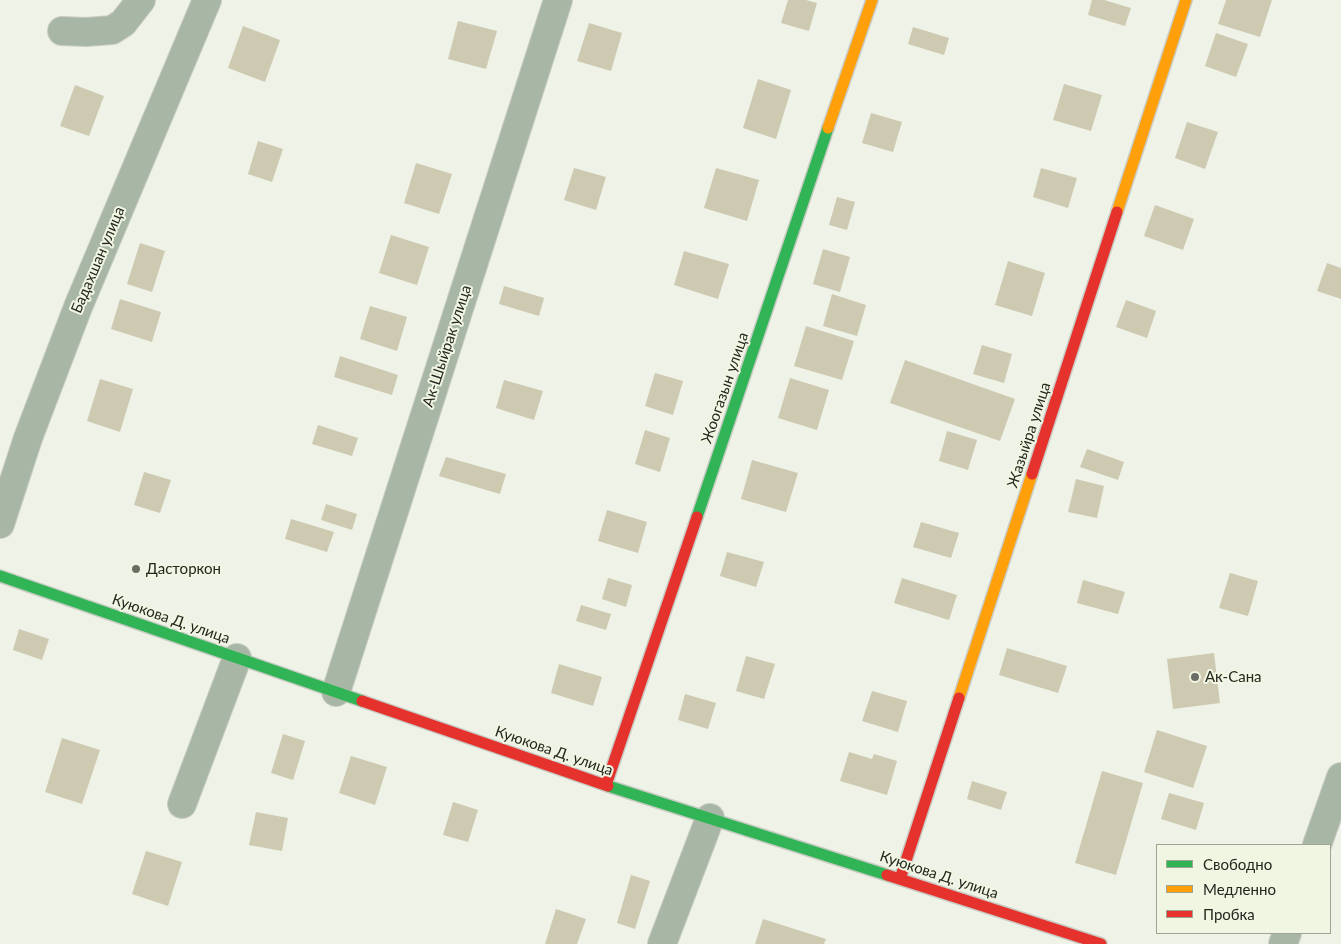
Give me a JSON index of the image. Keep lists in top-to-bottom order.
{
  "streets": {
    "street": [
      "Бадахшан улица",
      "Ак-Шыйрак улица",
      "Жоогазын улица",
      "Жазыйра улица",
      "Куюкова Д. улица"
    ]
  },
  "crossings": [
    ["Ак-Шыйрак улица", "Куюкова Д. улица"],
    ["Жоогазын улица", "Куюкова Д. улица"],
    ["Жазыйра улица", "Куюкова Д. улица"]
  ],
  "places": ["Дасторкон", "Ак-Сана"],
  "legend": ["Свободно", "Медленно", "Пробка"]
}
